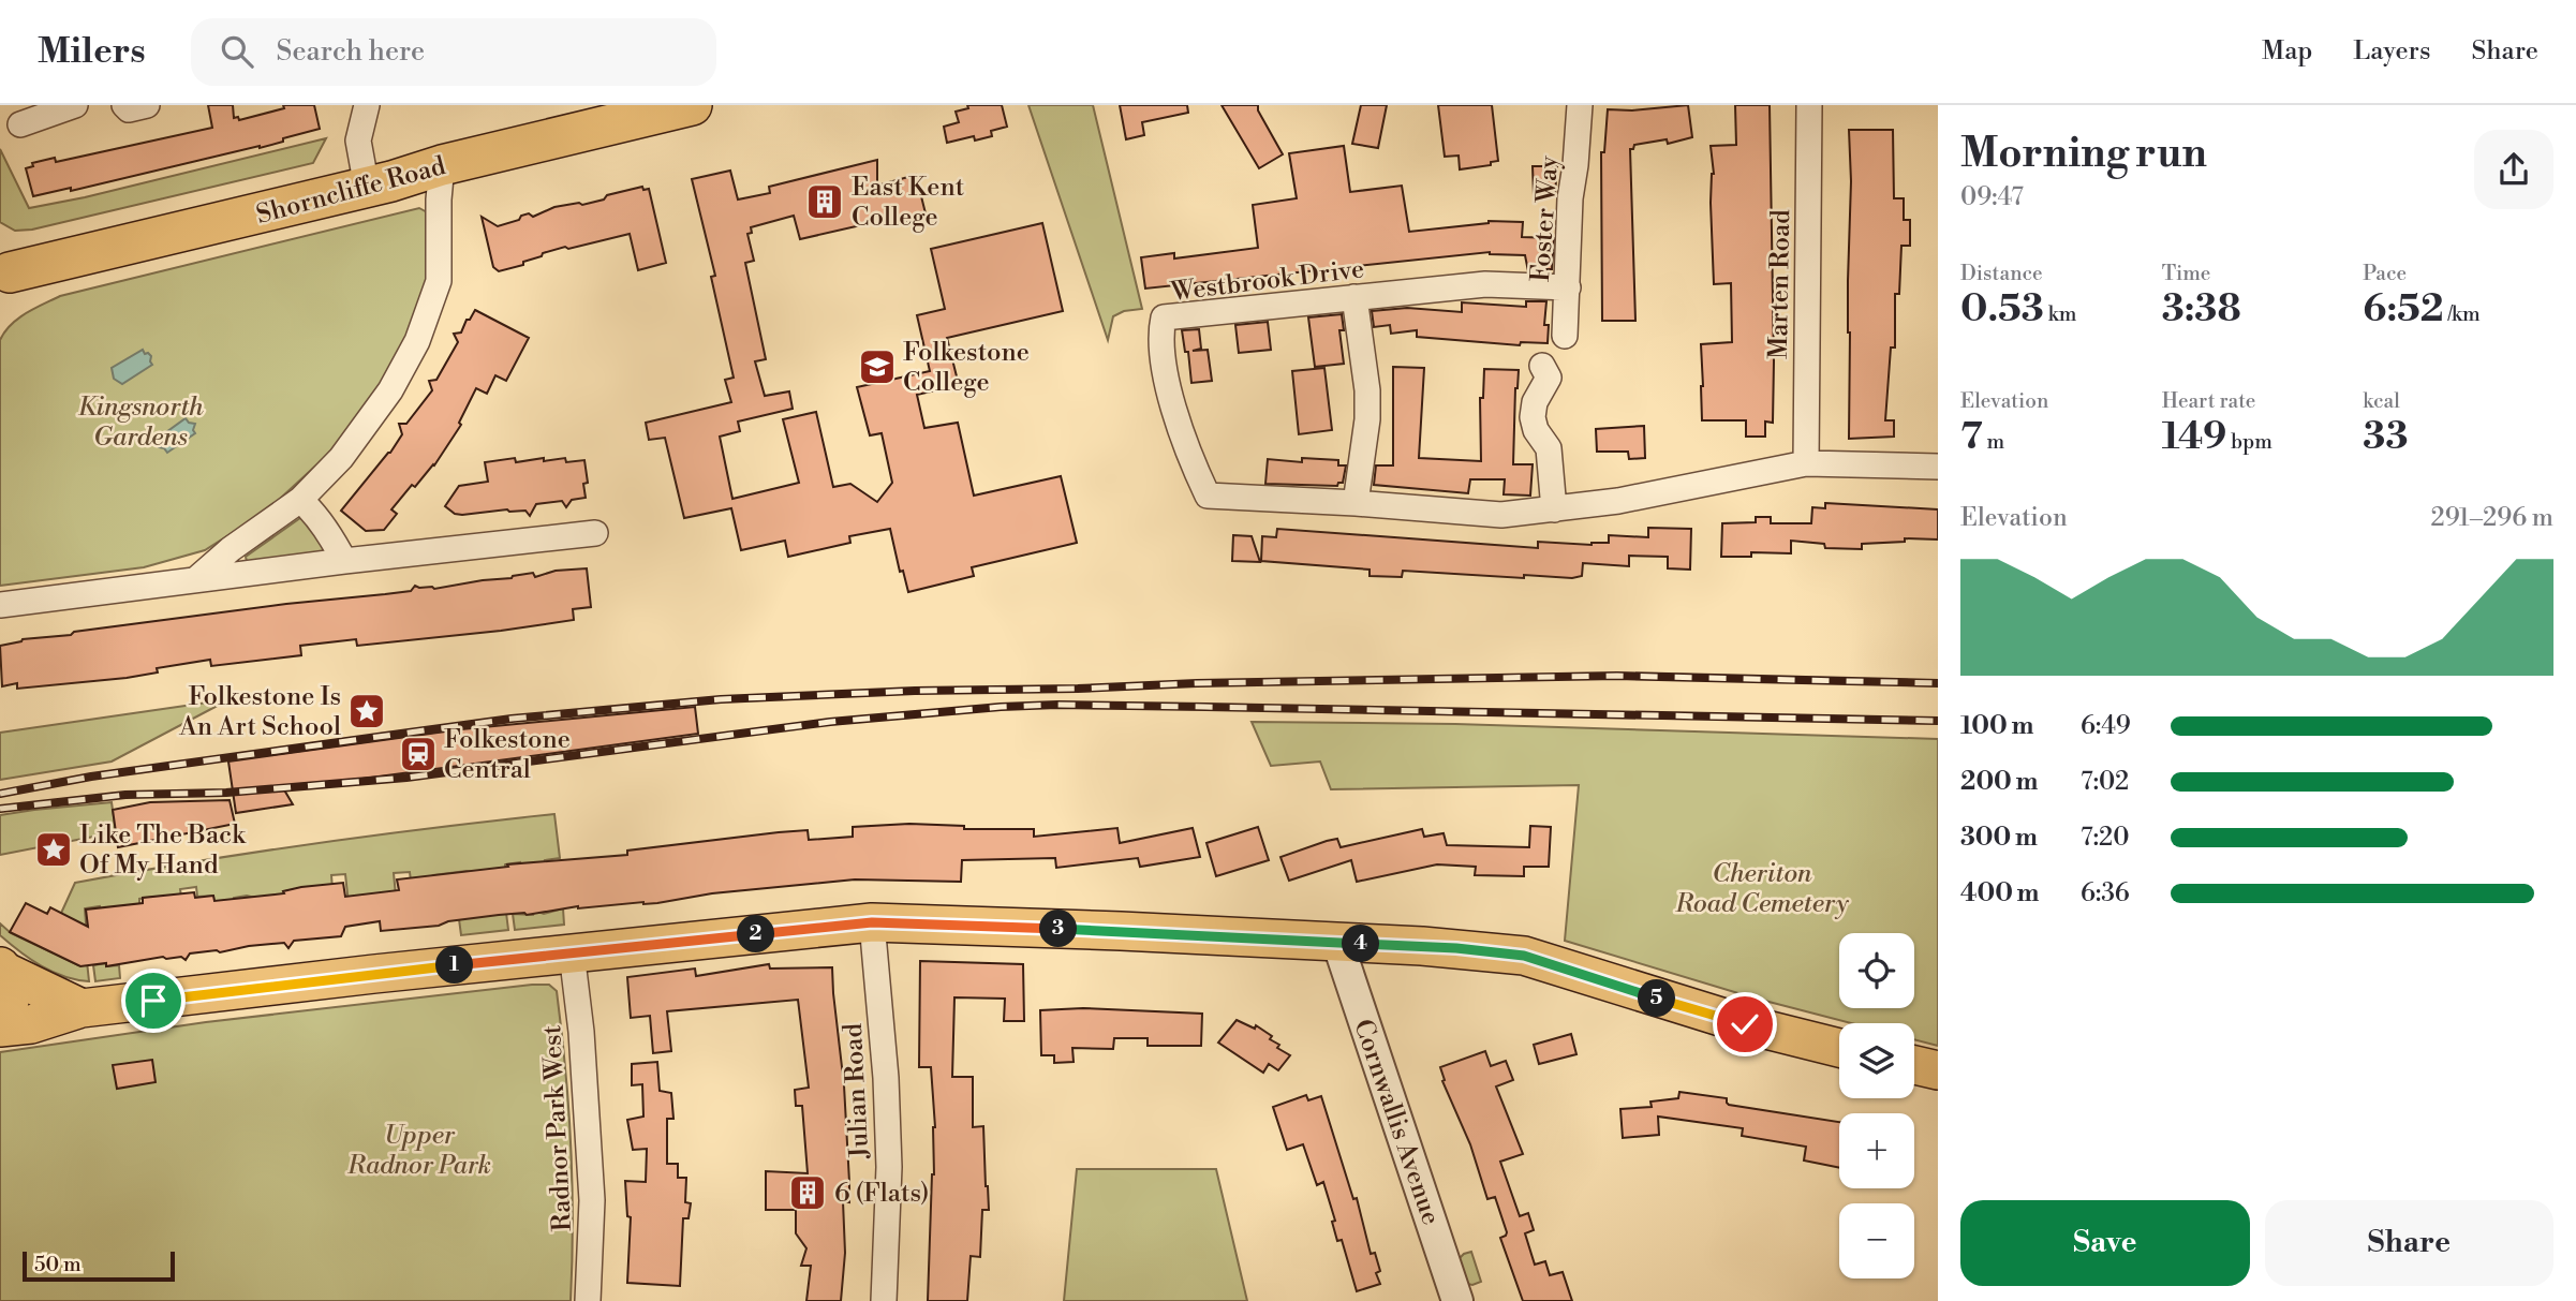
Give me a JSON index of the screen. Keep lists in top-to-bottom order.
{
  "streets": {
    "highway": ["Shorncliffe Road"],
    "street": [
      "Foster Way",
      "Westbrook Drive",
      "Marten Road",
      "Julian Road",
      "Cornwallis Avenue",
      "Radnor Park West"
    ]
  },
  "crossings": [
    ["Foster Way", "Westbrook Drive"],
    ["Westbrook Drive", "Marten Road"]
  ],
  "parks": ["Kingsnorth Gardens", "Cheriton Road Cemetery", "Upper Radnor Park"],
  "places": {
    "building": ["East Kent College", "6 (Flats)"],
    "school or university": ["Folkestone College"],
    "place": ["Folkestone Is An Art School", "Like The Back Of My Hand"],
    "station": ["Folkestone Central"]
  },
  "scale_bar": "50 m",
  "page": {
    "header": "Milers",
    "search": "Search here",
    "nav": ["Map", "Layers", "Share"],
    "heading": ["Morning run", "09:47"],
    "stats": [
      ["Distance", "0.53 km"],
      ["Time", "3:38"],
      ["Pace", "6:52 /km"],
      ["Elevation", "7 m"],
      ["Heart rate", "149 bpm"],
      ["kcal", "33"]
    ],
    "chart": ["Elevation", "291–296 m"],
    "list": [
      {
        "name": "100 m",
        "note": "6:49"
      },
      {
        "name": "200 m",
        "note": "7:02"
      },
      {
        "name": "300 m",
        "note": "7:20"
      },
      {
        "name": "400 m",
        "note": "6:36"
      }
    ],
    "pins": [
      "3",
      "2",
      "4",
      "1",
      "5"
    ],
    "map_buttons": ["+", "−"],
    "buttons": ["Save", "Share"],
    "scale": "50 m"
  }
}
